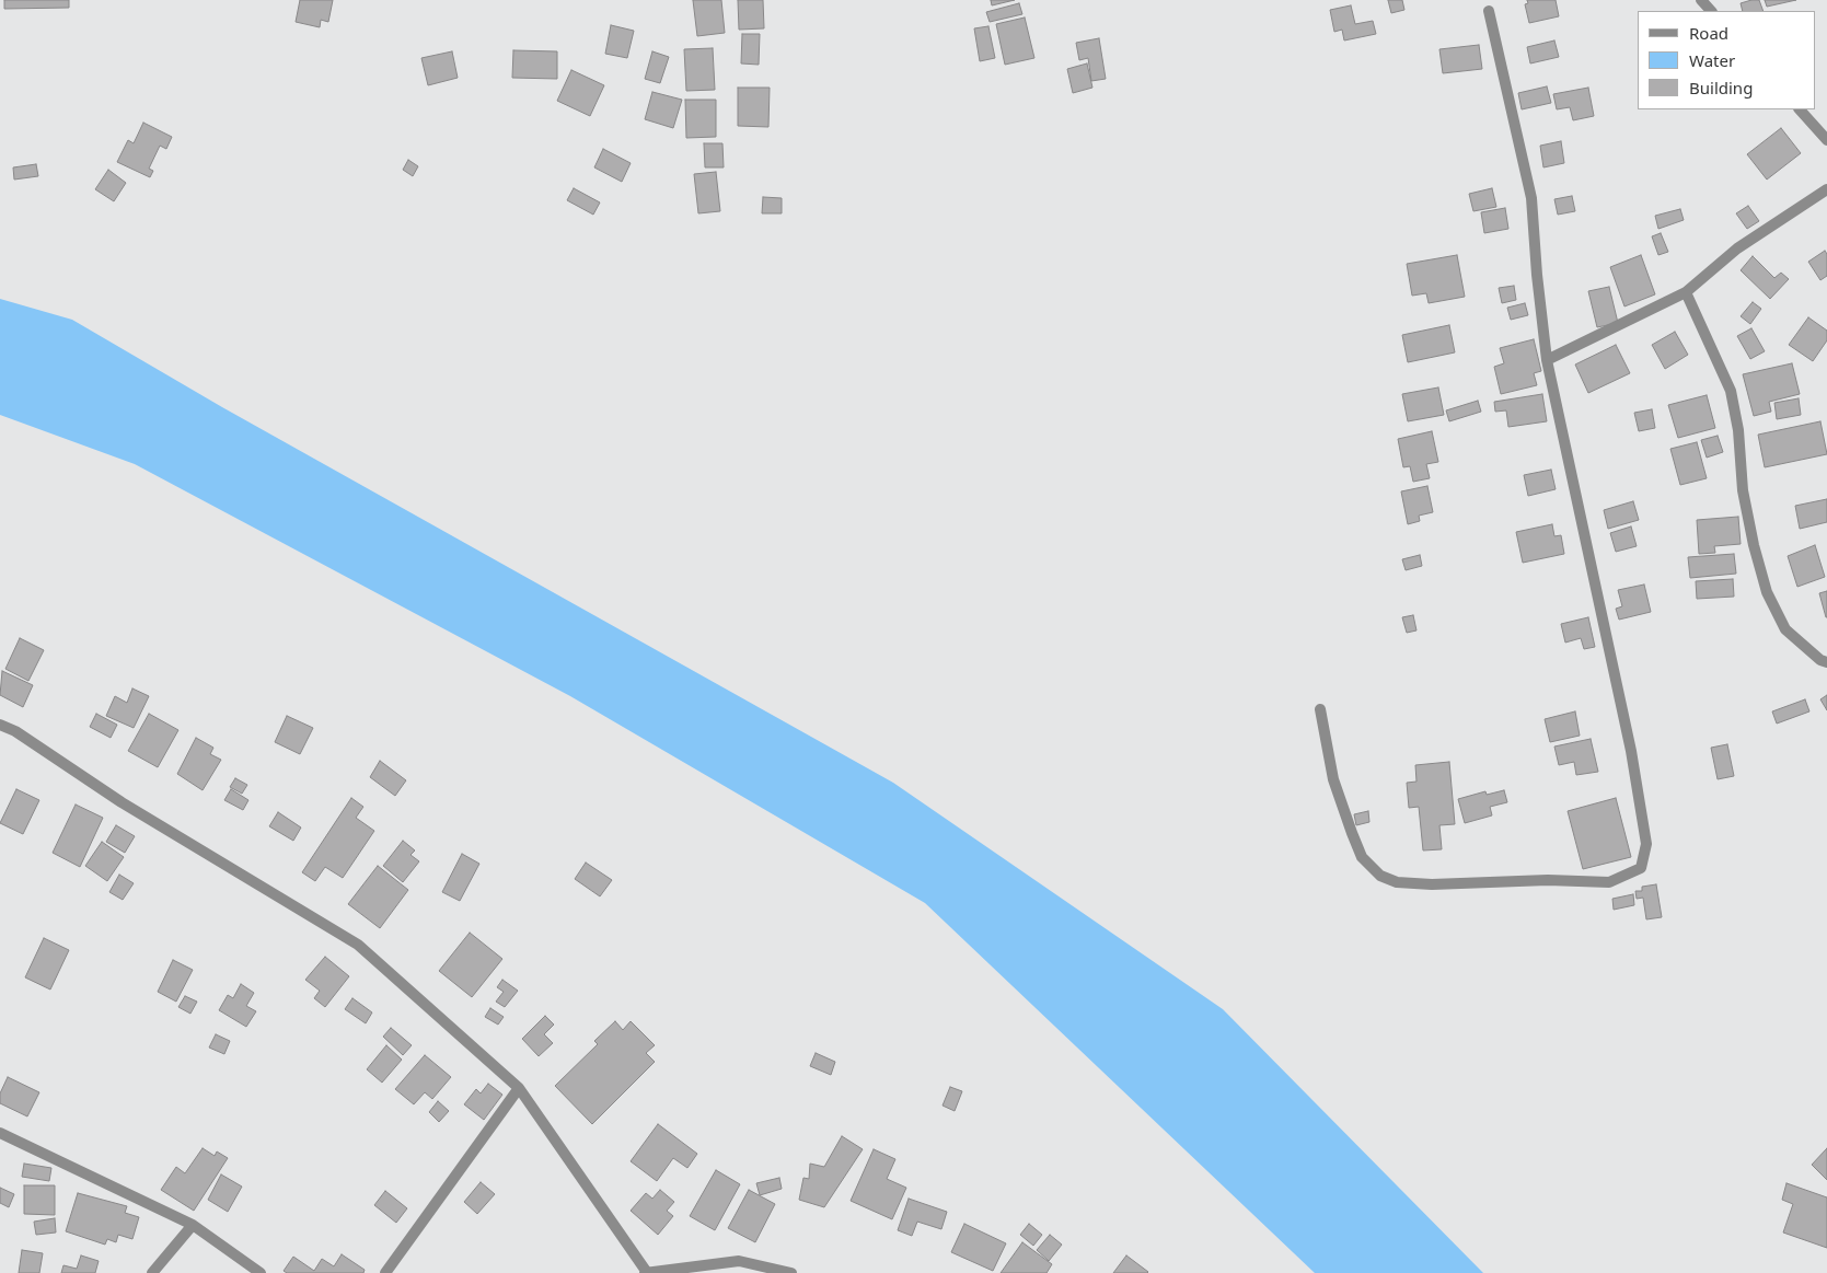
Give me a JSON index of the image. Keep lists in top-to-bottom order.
{
  "legend": ["Road", "Water", "Building"]
}
